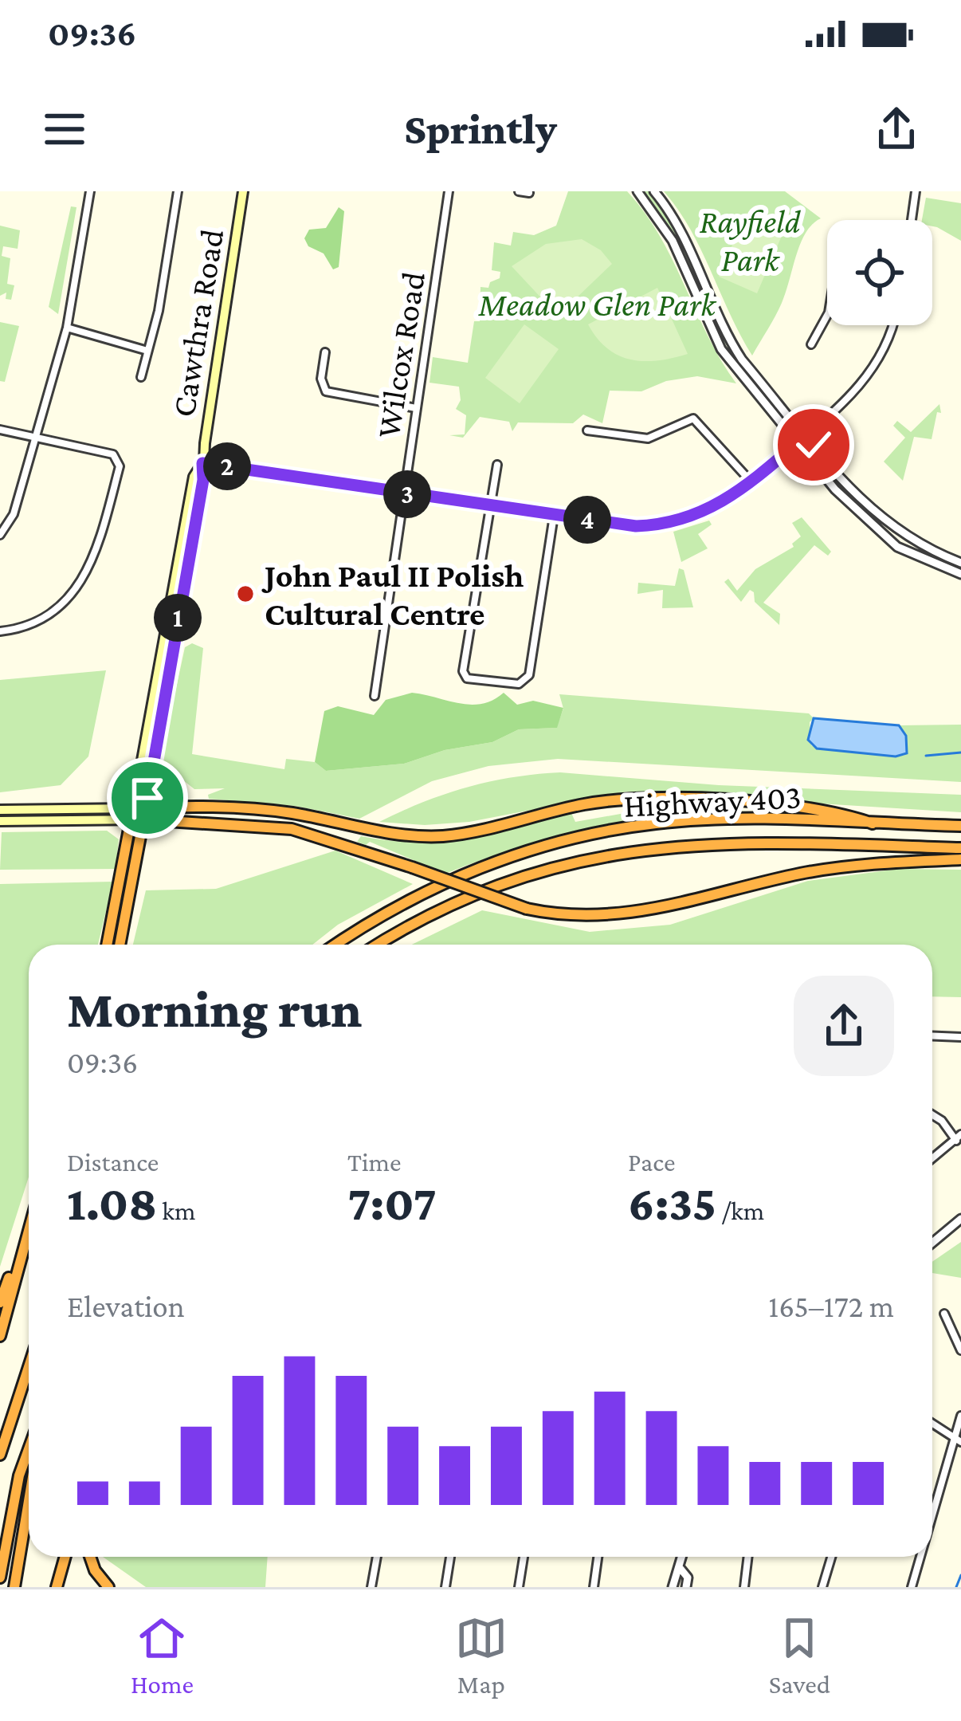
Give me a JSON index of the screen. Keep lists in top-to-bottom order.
{
  "streets": {
    "highway": ["Highway 403"],
    "main road": ["Cawthra Road"],
    "street": ["Wilcox Road"]
  },
  "parks": ["Rayfield Park", "Meadow Glen Park"],
  "places": ["John Paul II Polish Cultural Centre"],
  "page": {
    "status": "09:36",
    "header": "Sprintly",
    "pins": [
      "2",
      "3",
      "4",
      "1"
    ],
    "heading": ["Morning run", "09:36"],
    "stats": [
      ["Distance", "1.08 km"],
      ["Time", "7:07"],
      ["Pace", "6:35 /km"]
    ],
    "chart": ["Elevation", "165–172 m"],
    "tabs": ["Home", "Map", "Saved"]
  }
}
